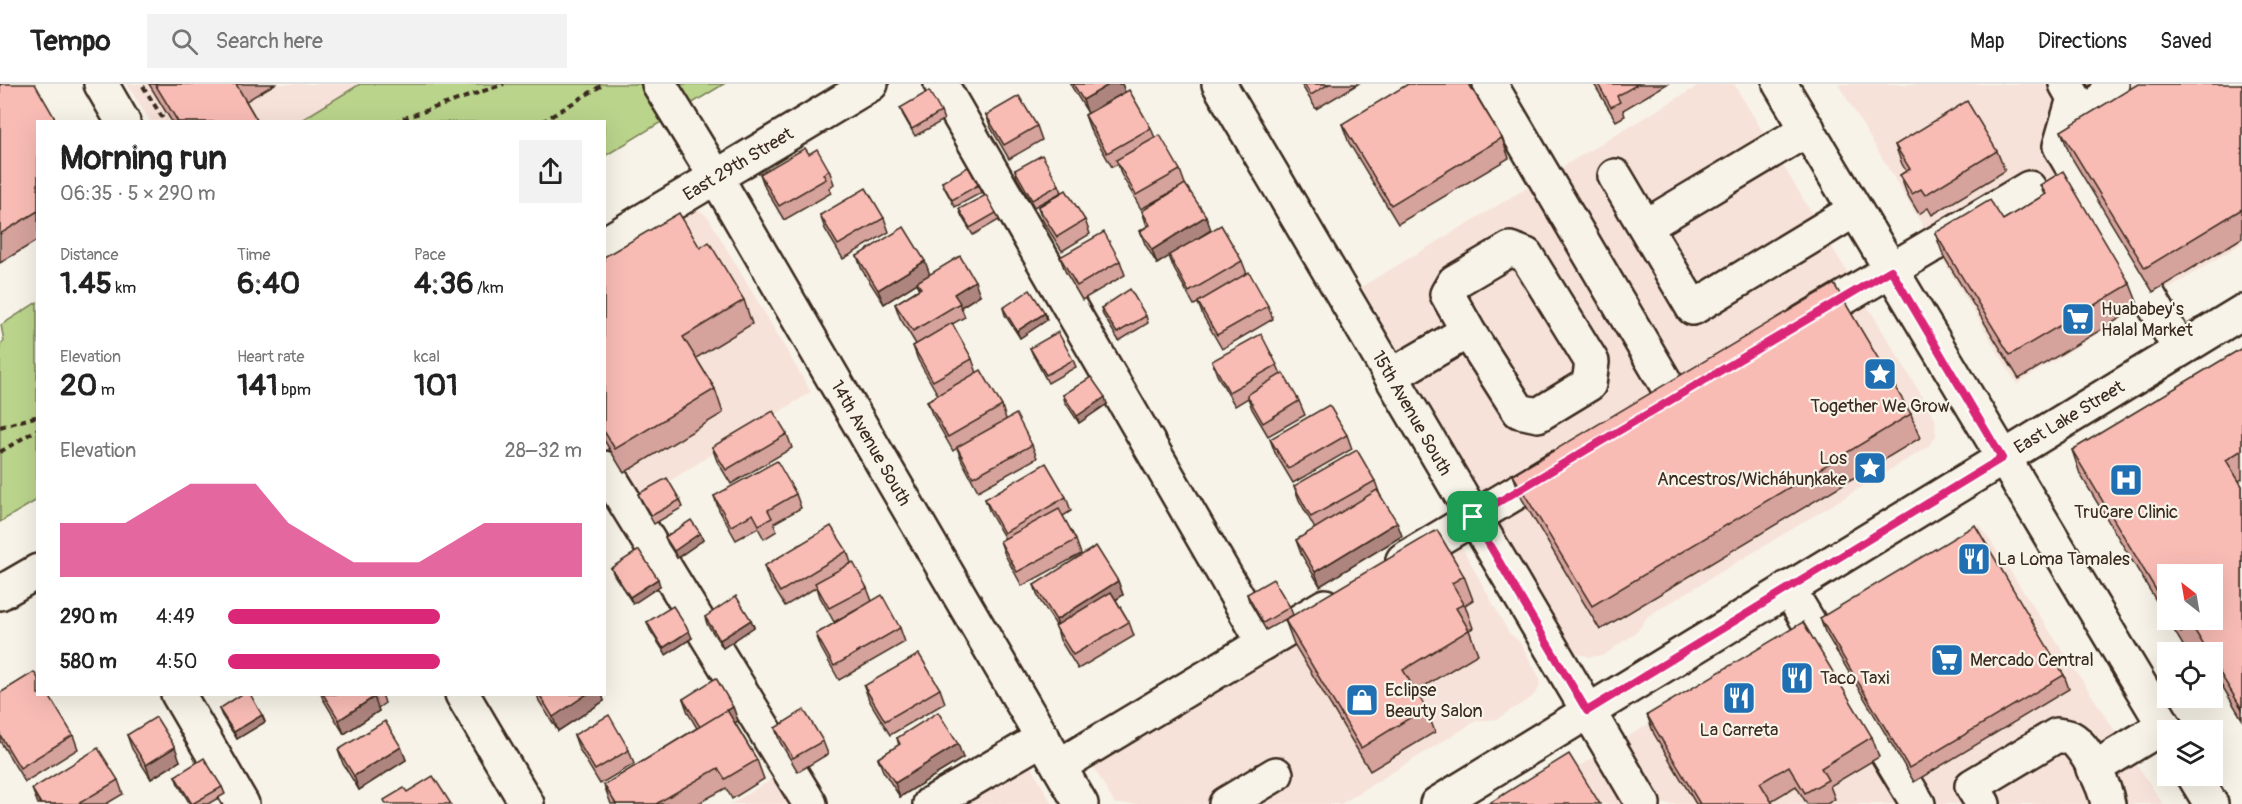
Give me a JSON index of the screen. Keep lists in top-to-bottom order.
{
  "streets": {
    "street": [
      "East 29th Street",
      "15th Avenue South",
      "East Lake Street",
      "14th Avenue South"
    ]
  },
  "crossings": [
    ["East 29th Street", "14th Avenue South"],
    ["15th Avenue South", "East Lake Street"]
  ],
  "places": {
    "supermarket": ["Huababey's Halal Market", "Mercado Central"],
    "place": ["Together We Grow", "Los Ancestros/Wicháhuŋkake"],
    "hospital": ["TruCare Clinic"],
    "restaurant": ["La Loma Tamales", "Taco Taxi", "La Carreta"],
    "shop": ["Eclipse Beauty Salon"]
  },
  "north": "top left",
  "page": {
    "header": "Tempo",
    "search": "Search here",
    "nav": ["Map", "Directions", "Saved"],
    "heading": ["Morning run", "06:35 · 5 × 290 m"],
    "stats": [
      ["Distance", "1.45 km"],
      ["Time", "6:40"],
      ["Pace", "4:36 /km"],
      ["Elevation", "20 m"],
      ["Heart rate", "141 bpm"],
      ["kcal", "101"]
    ],
    "chart": ["Elevation", "28–32 m"],
    "list": [
      {
        "name": "290 m",
        "note": "4:49"
      },
      {
        "name": "580 m",
        "note": "4:50"
      }
    ]
  }
}
